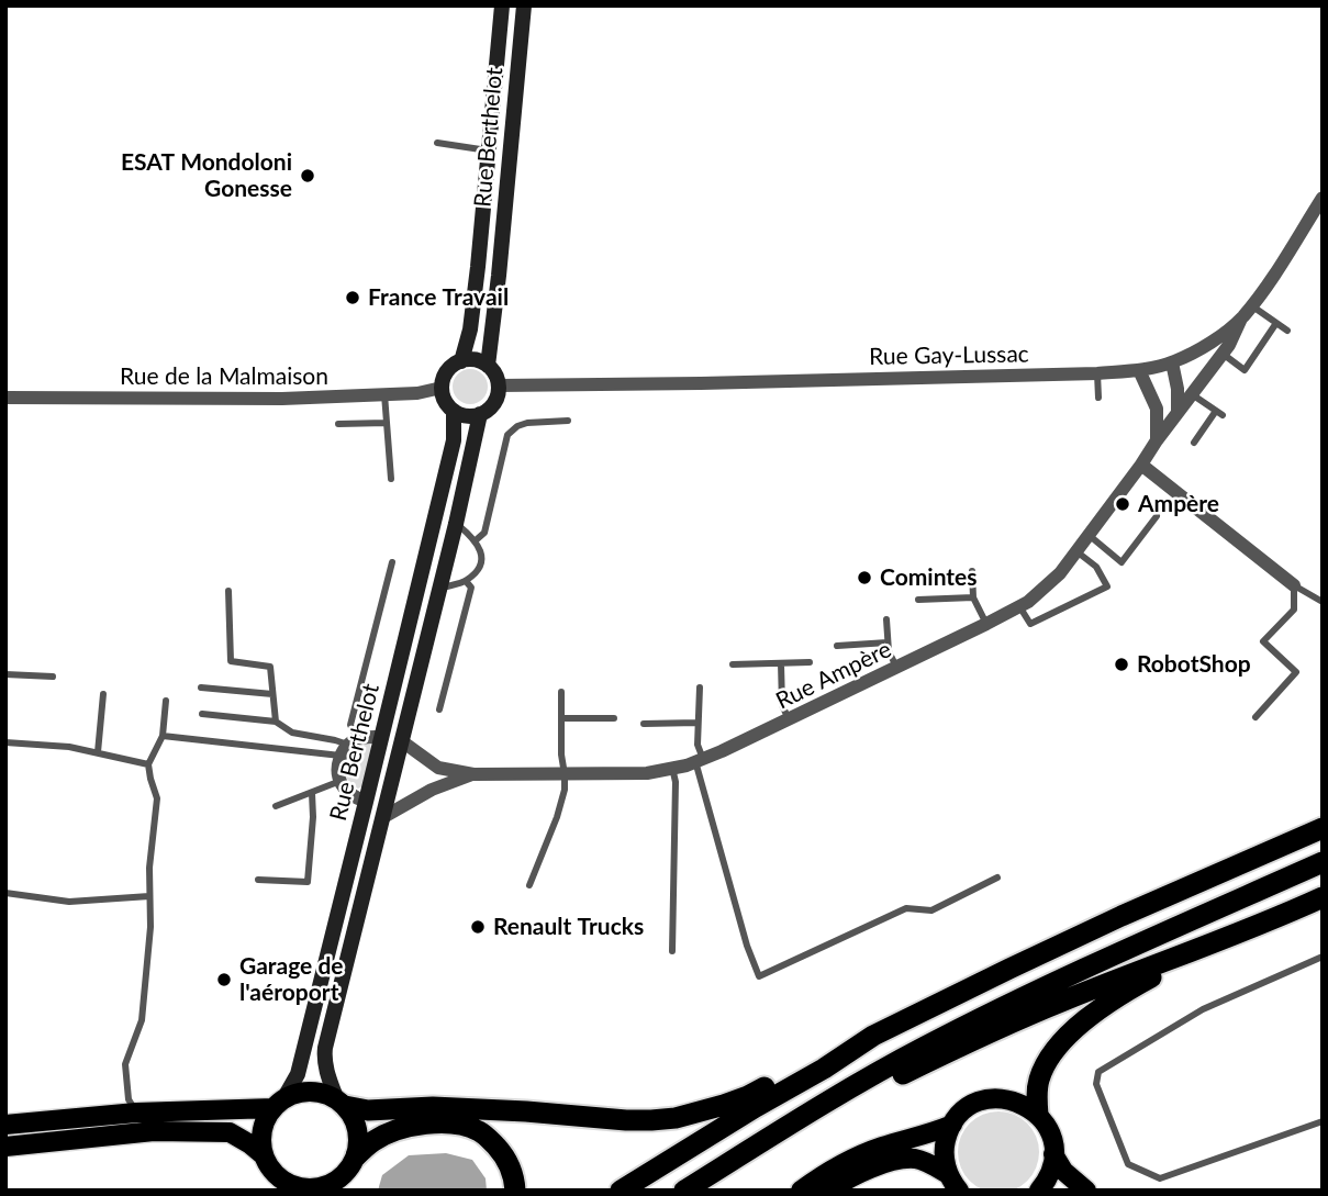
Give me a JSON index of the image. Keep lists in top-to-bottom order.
{
  "streets": {
    "main road": ["Rue Berthelot"],
    "street": ["Rue Gay-Lussac", "Rue de la Malmaison", "Rue Ampère"]
  },
  "crossings": [
    ["Rue Berthelot", "Rue Gay-Lussac"],
    ["Rue Berthelot", "Rue de la Malmaison"],
    ["Rue Berthelot", "Rue Ampère"],
    ["Rue Gay-Lussac", "Rue de la Malmaison"],
    ["Rue Gay-Lussac", "Rue Ampère"]
  ],
  "places": [
    "ESAT Mondoloni Gonesse",
    "France Travail",
    "Ampère",
    "Comintes",
    "RobotShop",
    "Renault Trucks",
    "Garage de l'aéroport"
  ]
}
